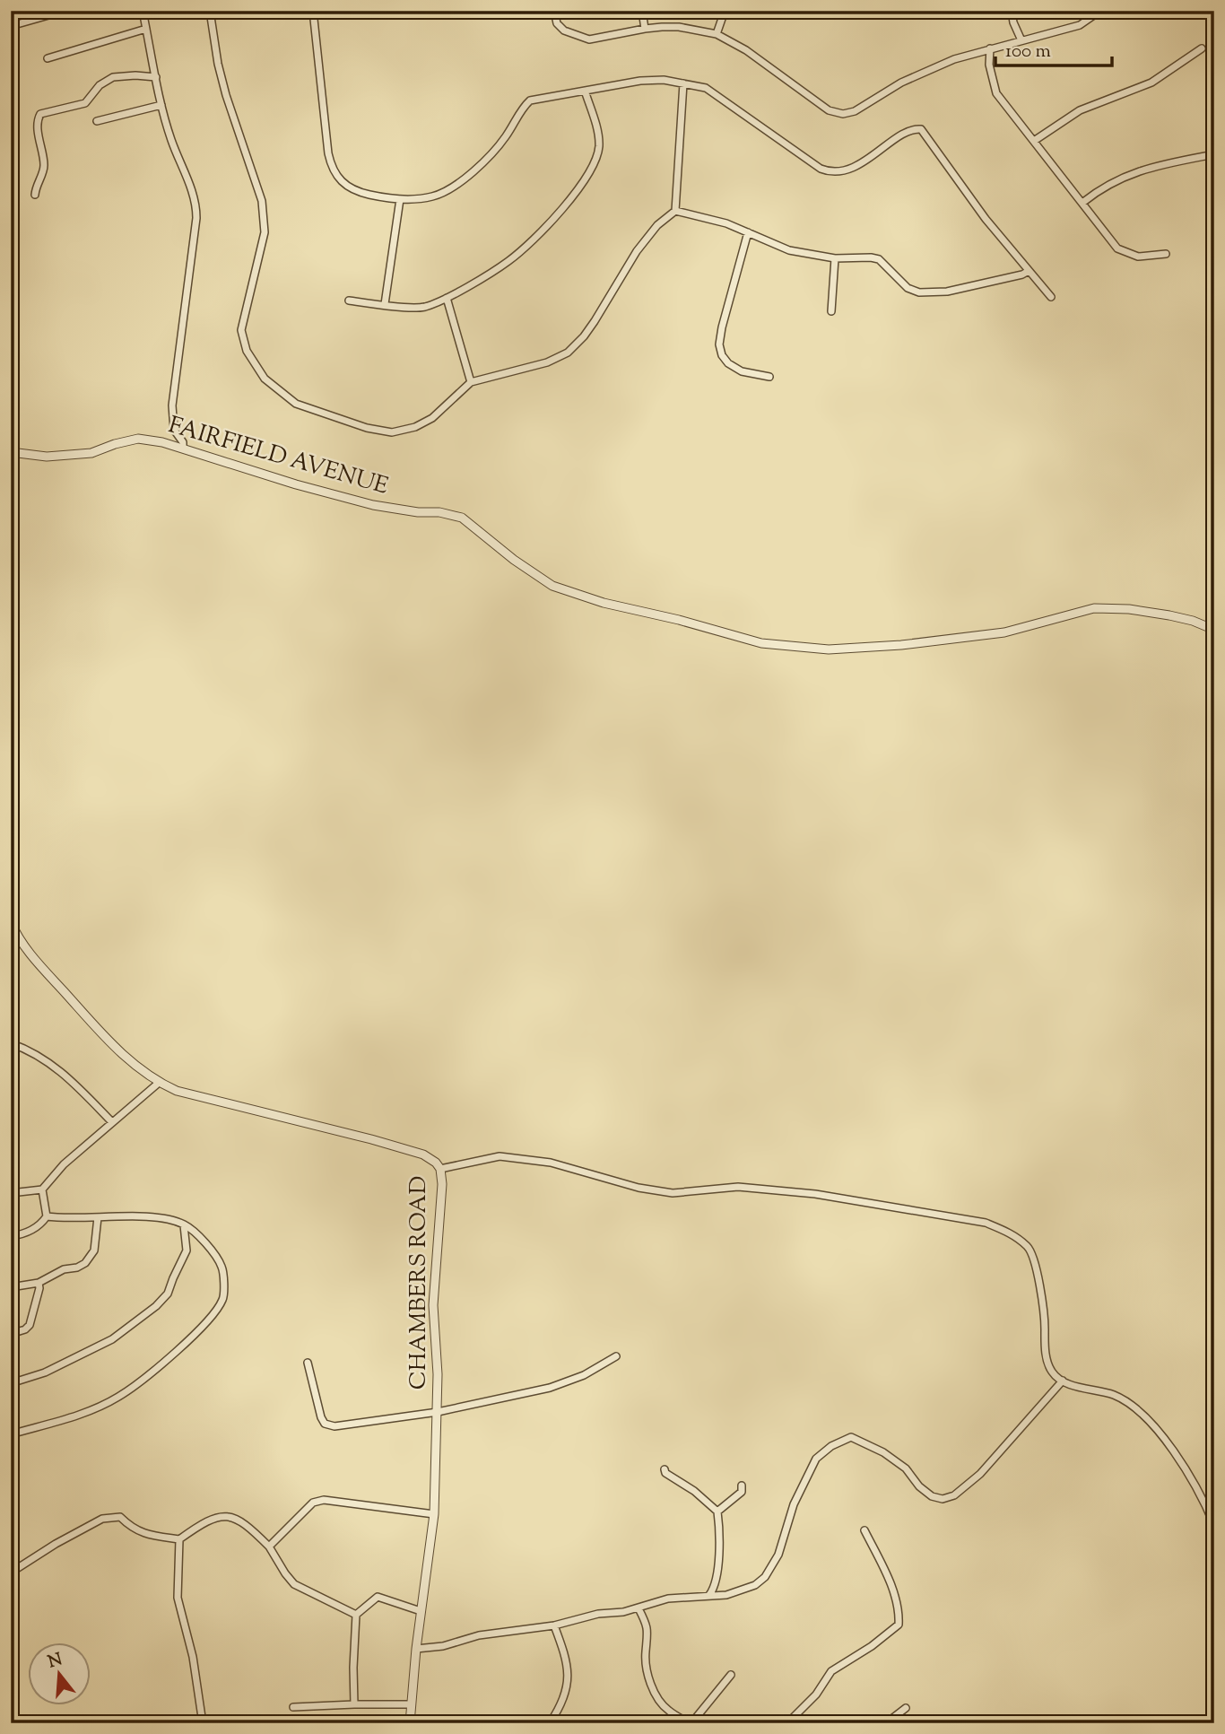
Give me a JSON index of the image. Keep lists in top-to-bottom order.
{
  "streets": {
    "street": ["FAIRFIELD AVENUE", "CHAMBERS ROAD"]
  },
  "scale_bar": "100 m",
  "north": "top"
}
